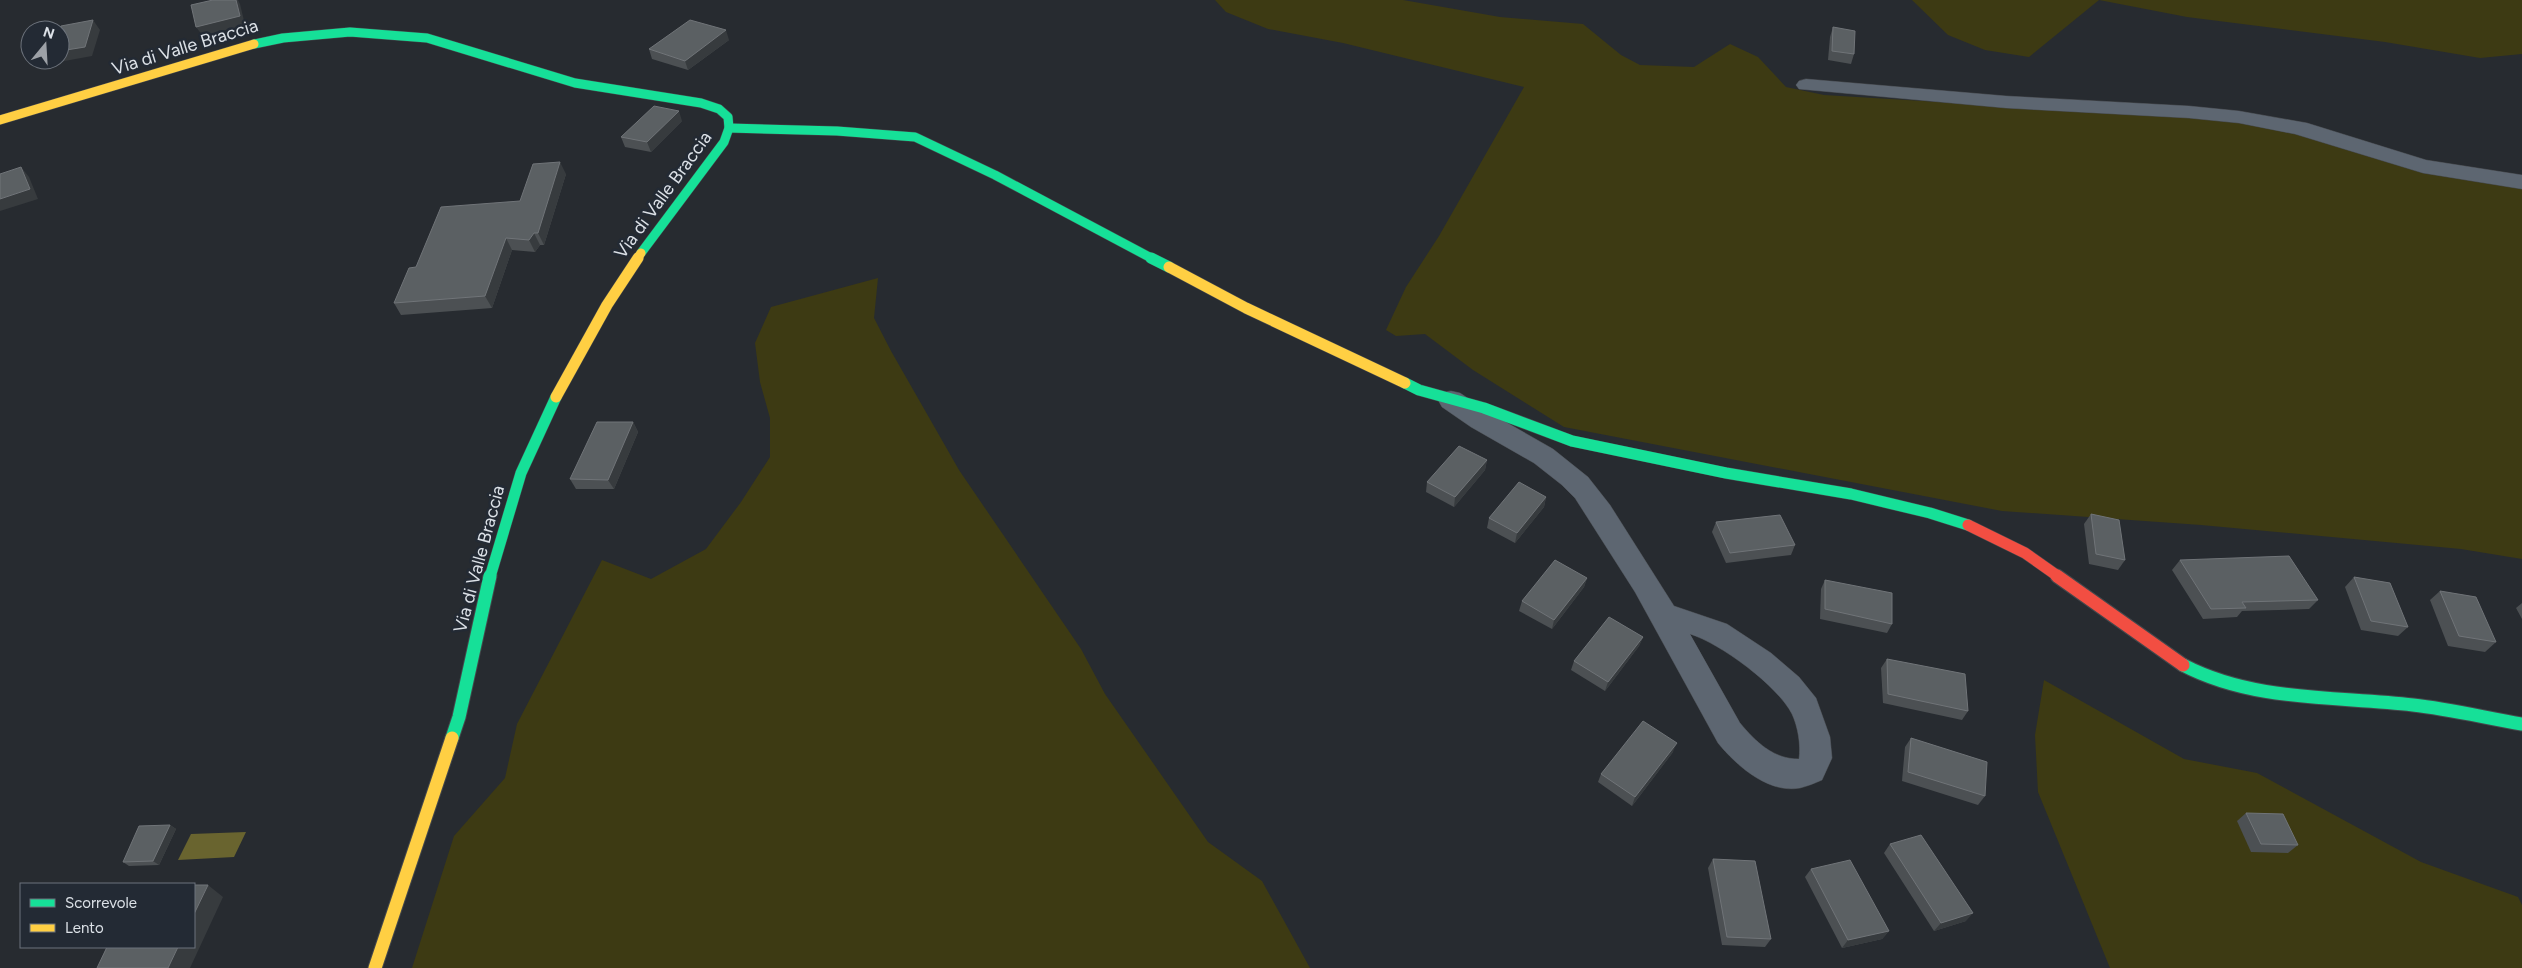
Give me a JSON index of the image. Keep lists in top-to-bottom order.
{
  "streets": {
    "street": ["Via di Valle Braccia"]
  },
  "legend": ["Scorrevole", "Lento"],
  "north": "top"
}
